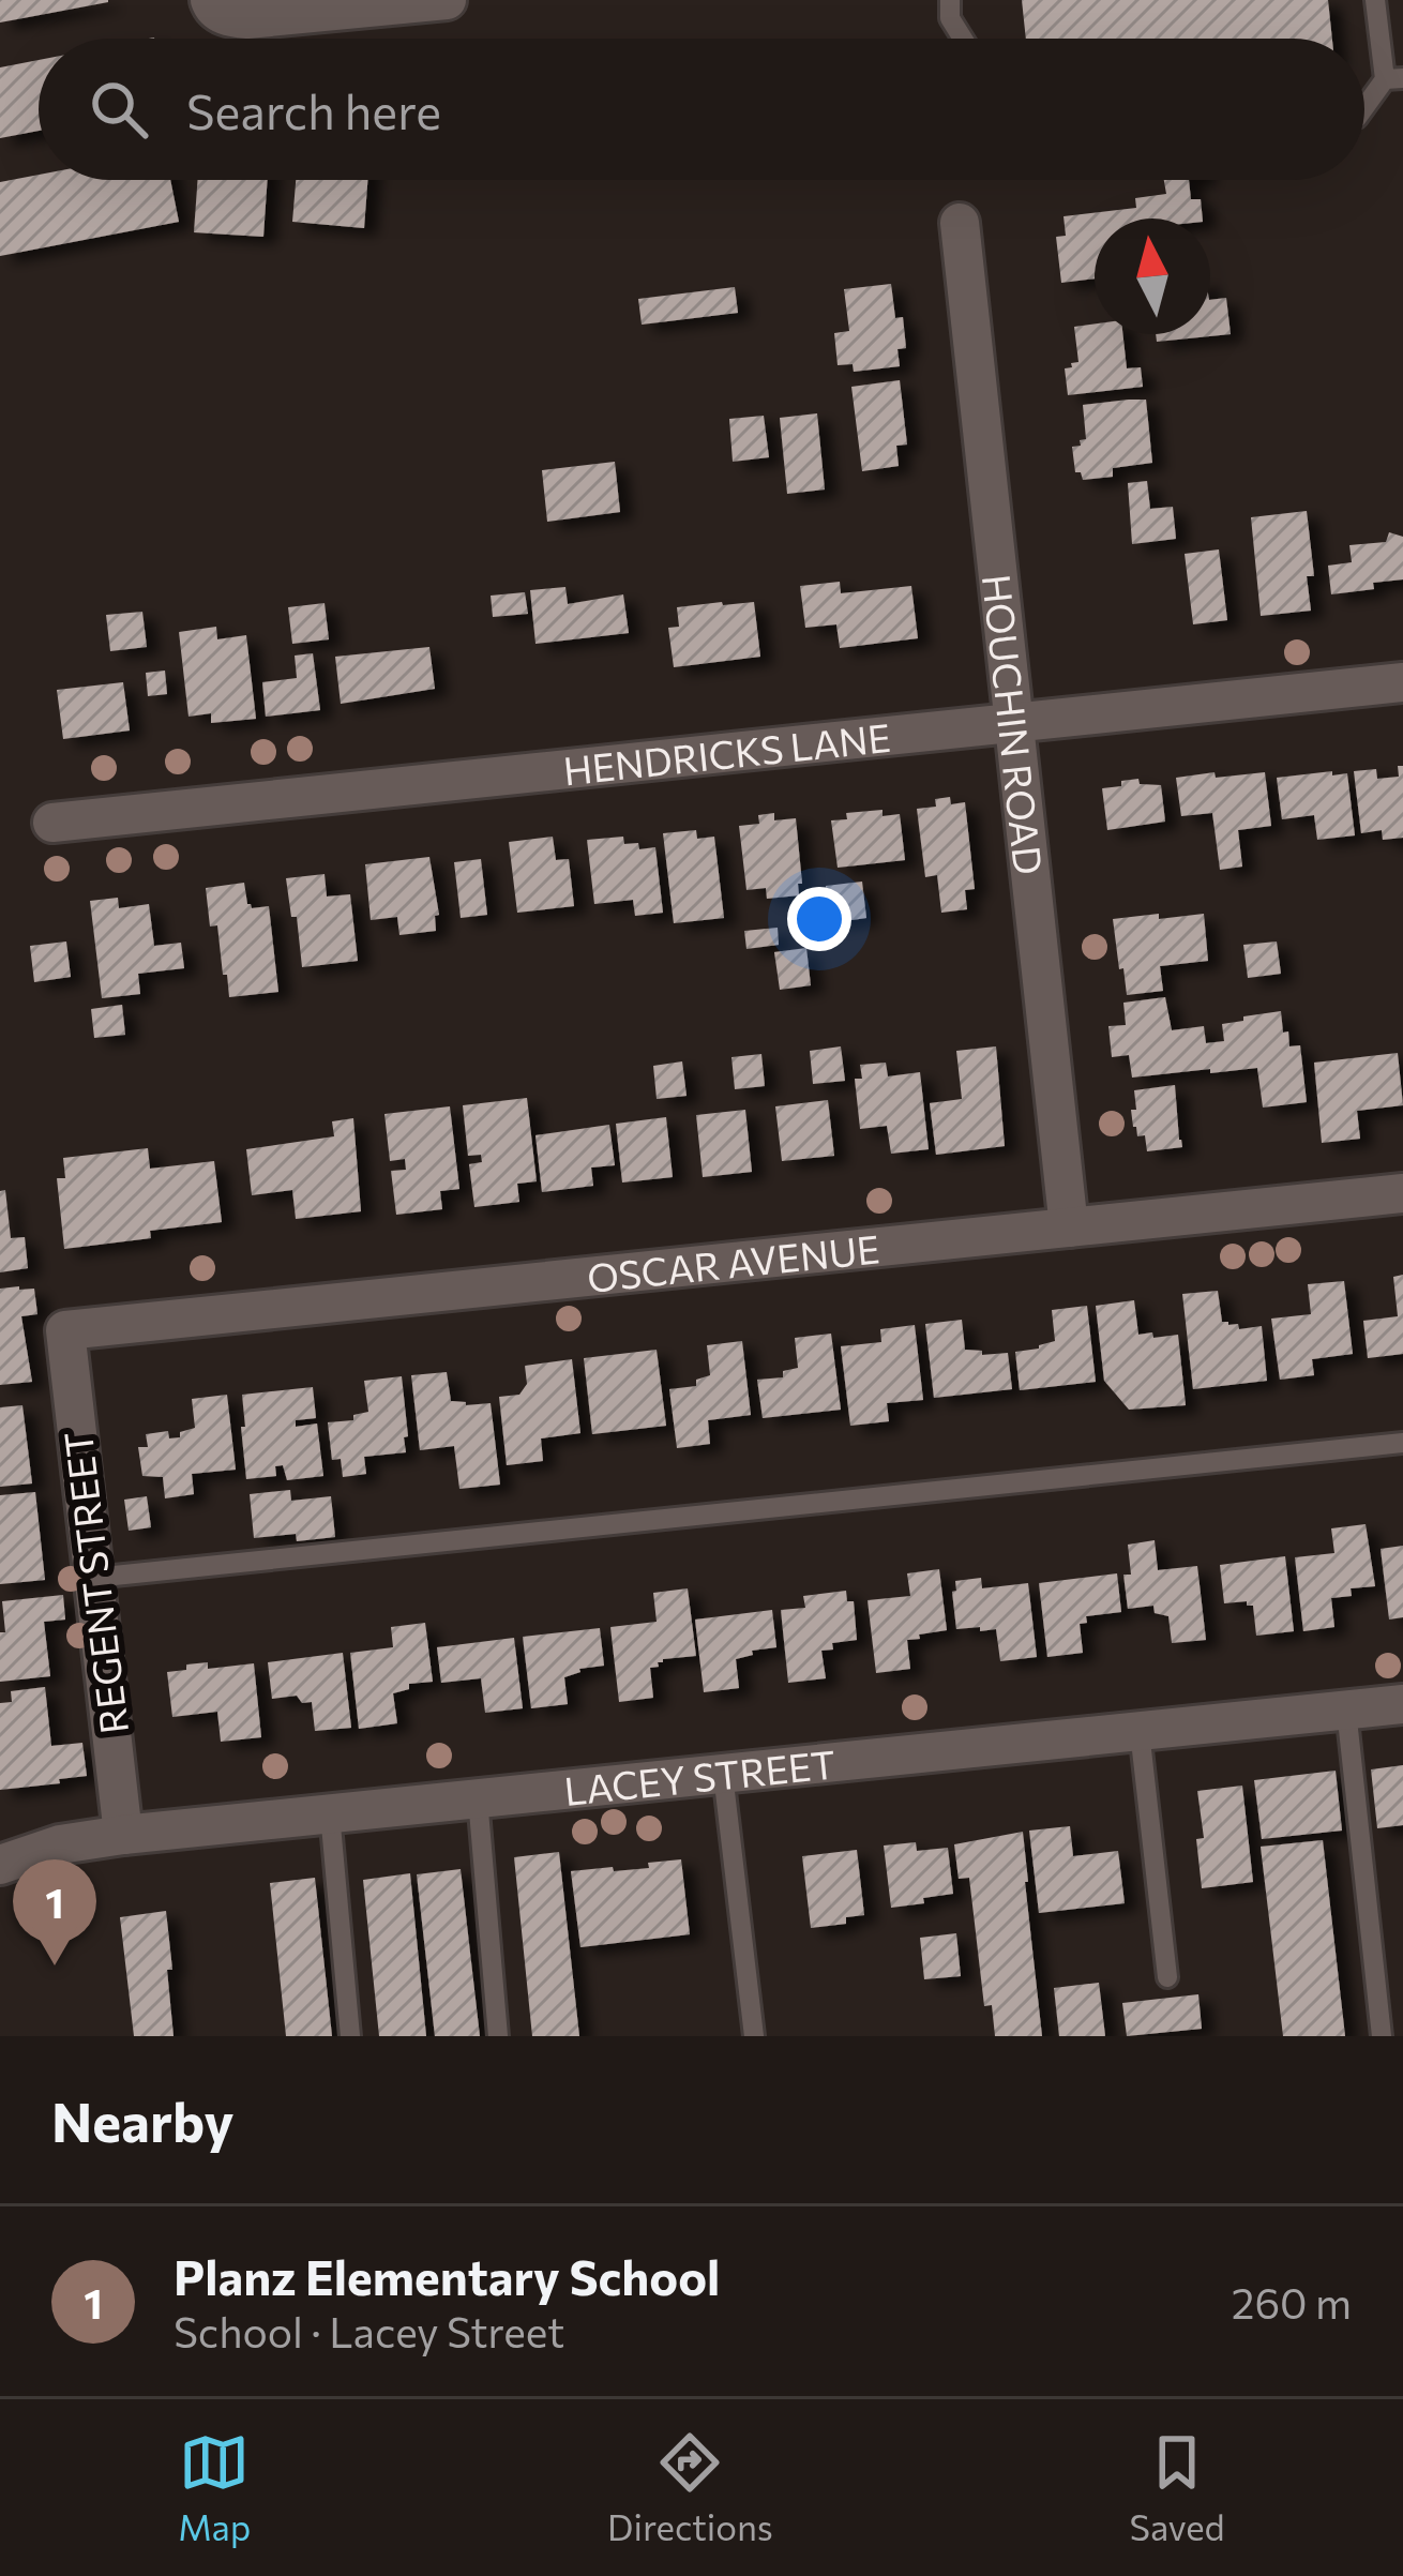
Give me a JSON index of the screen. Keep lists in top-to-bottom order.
{
  "streets": {
    "street": [
      "HOUCHIN ROAD",
      "HENDRICKS LANE",
      "OSCAR AVENUE",
      "REGENT STREET",
      "LACEY STREET"
    ]
  },
  "crossings": [
    ["HOUCHIN ROAD", "HENDRICKS LANE"],
    ["HOUCHIN ROAD", "OSCAR AVENUE"],
    ["OSCAR AVENUE", "REGENT STREET"],
    ["REGENT STREET", "LACEY STREET"]
  ],
  "north": "top",
  "page": {
    "search": "Search here",
    "pins": "1",
    "heading": "Nearby",
    "list": [
      {
        "mark": "1",
        "name": "Planz Elementary School",
        "note": "School · Lacey Street",
        "value": "260 m"
      }
    ],
    "nav": ["Map", "Directions", "Saved"]
  }
}
